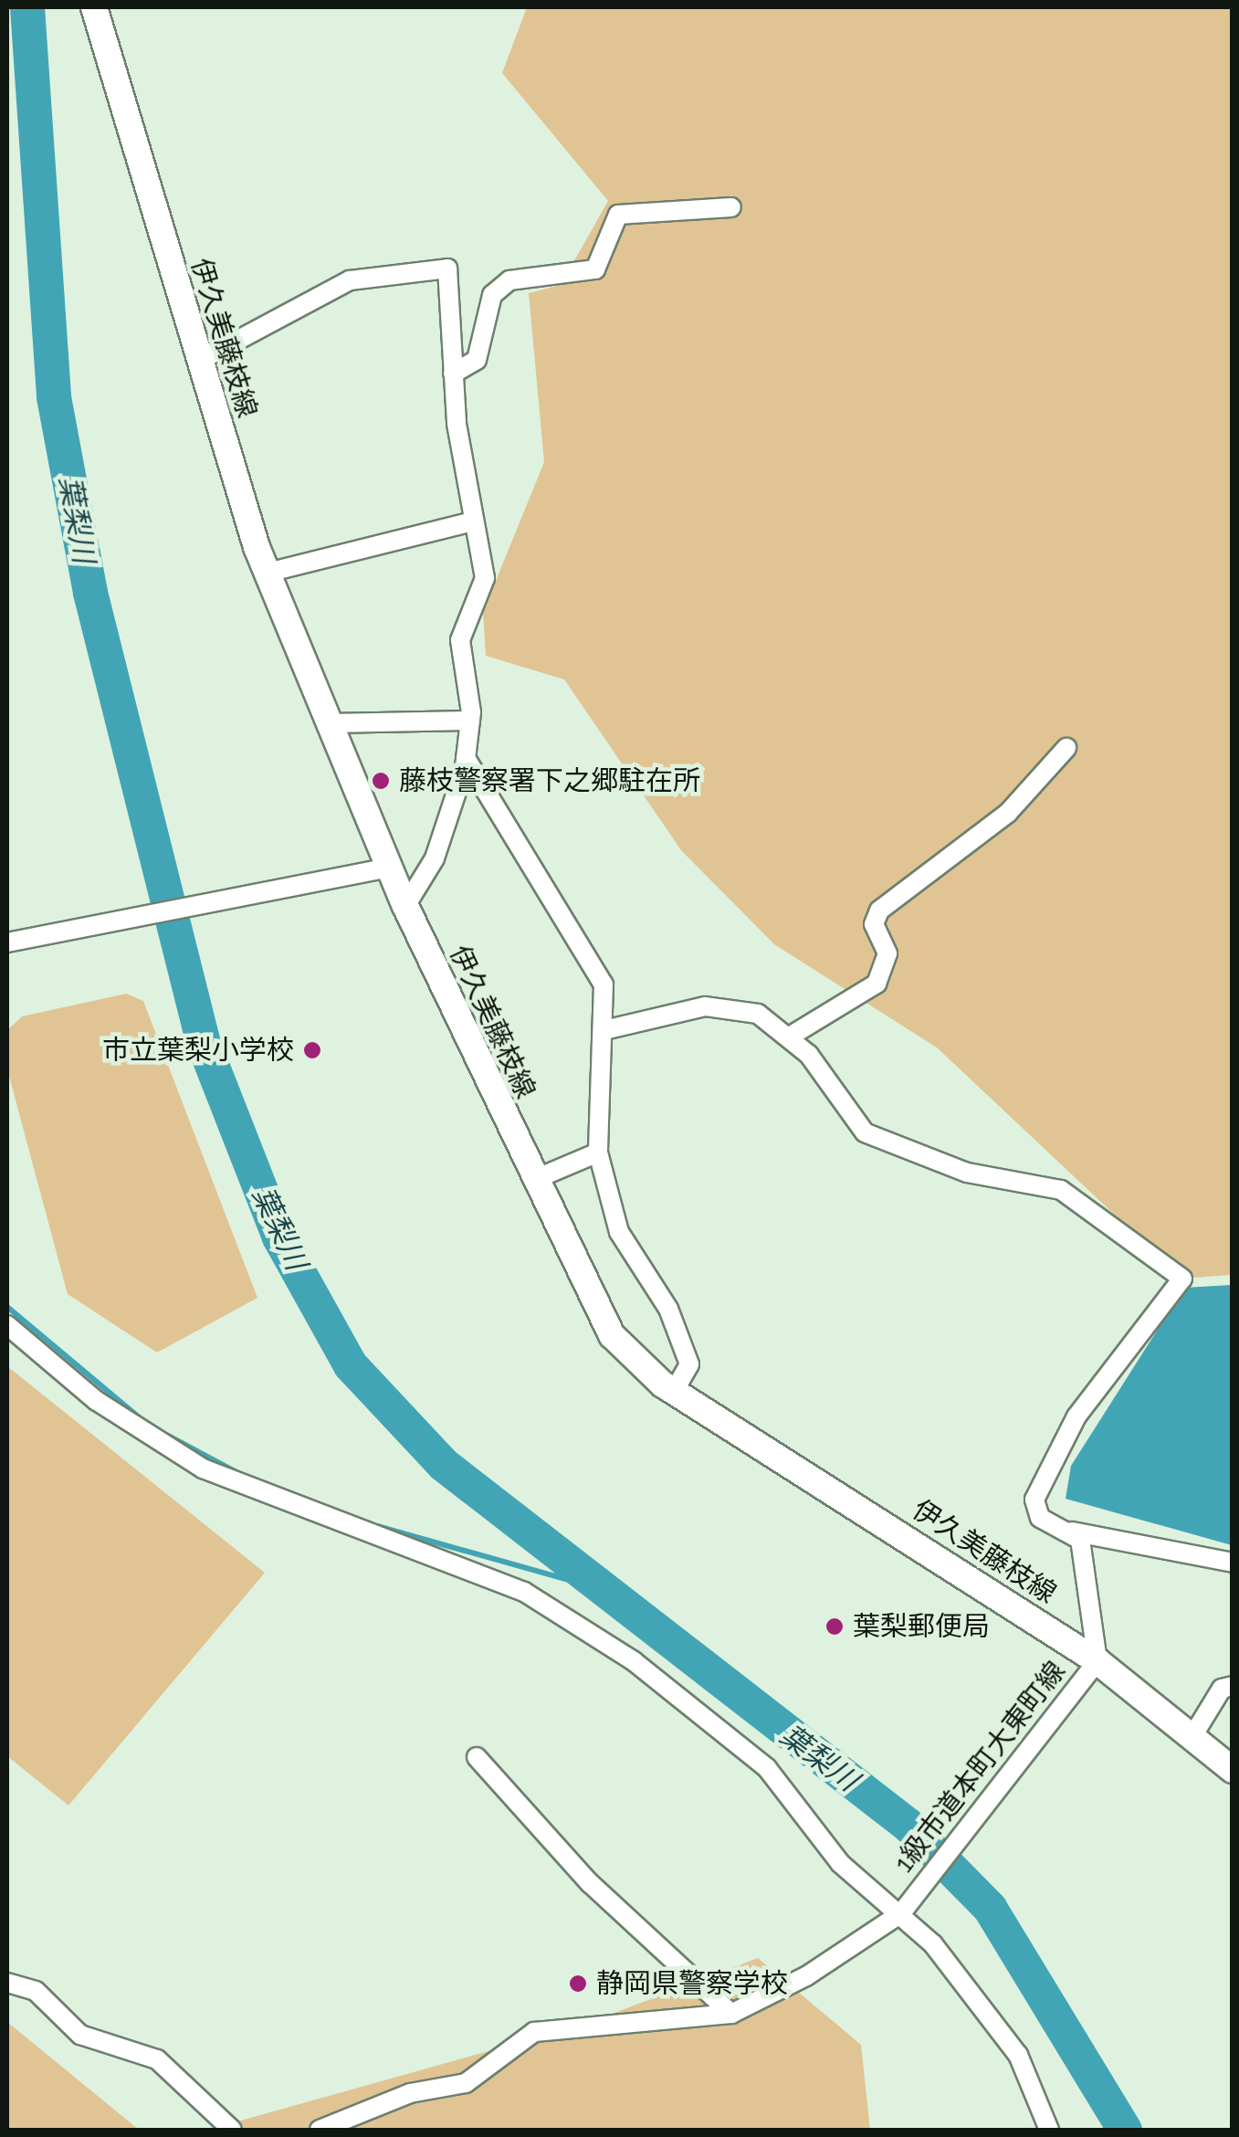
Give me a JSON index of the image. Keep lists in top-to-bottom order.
{
  "streets": {
    "main road": ["伊久美藤枝線"],
    "street": ["1級市道本町大東町線"]
  },
  "crossings": [
    ["伊久美藤枝線", "1級市道本町大東町線"]
  ],
  "water": ["葉梨川"],
  "places": [
    "藤枝警察署下之郷駐在所",
    "市立葉梨小学校",
    "葉梨郵便局",
    "静岡県警察学校"
  ]
}
